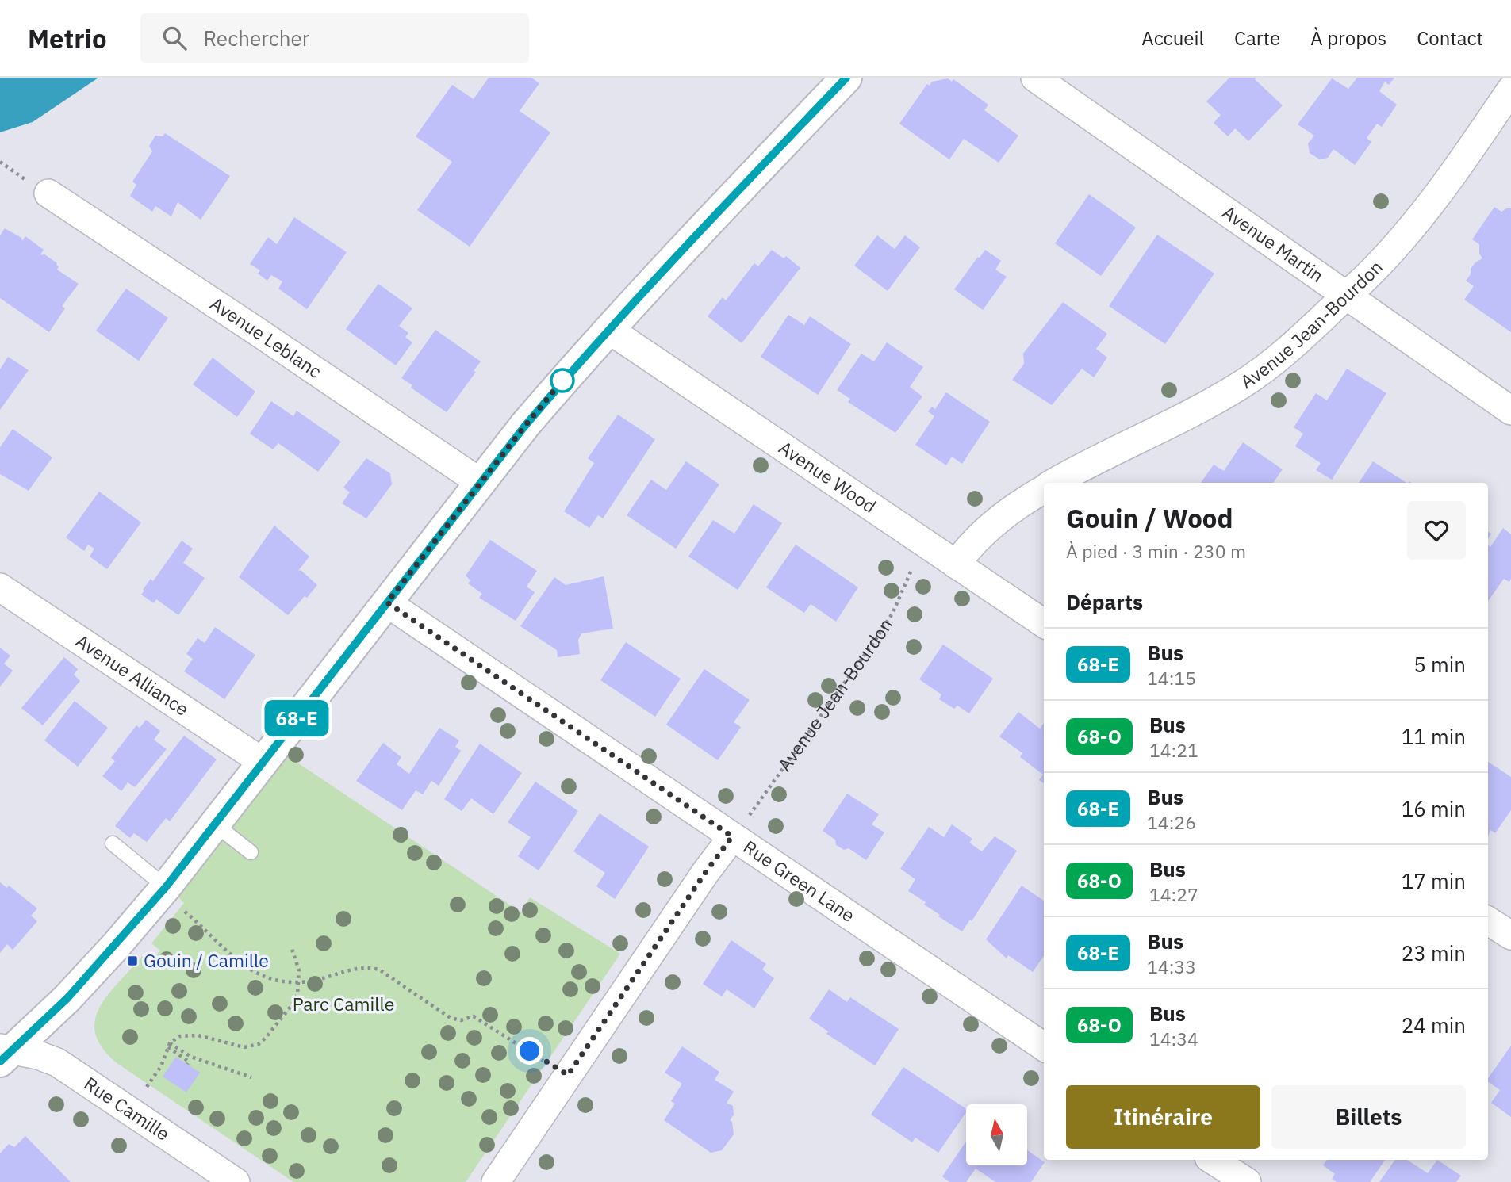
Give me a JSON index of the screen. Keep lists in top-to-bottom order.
{
  "streets": {
    "street": [
      "Avenue Martin",
      "Avenue Jean-Bourdon",
      "Avenue Leblanc",
      "Avenue Wood",
      "Avenue Alliance",
      "Rue Green Lane",
      "Rue Camille"
    ]
  },
  "crossings": [
    ["Avenue Martin", "Avenue Jean-Bourdon"],
    ["Avenue Jean-Bourdon", "Avenue Wood"],
    ["Avenue Jean-Bourdon", "Rue Green Lane"]
  ],
  "parks": ["Parc Camille"],
  "places": {
    "transit": ["Gouin / Camille"]
  },
  "lines": ["bus line 68-E"],
  "north": "top",
  "page": {
    "header": "Metrio",
    "search": "Rechercher",
    "nav": [
      "Accueil",
      "Carte",
      "À propos",
      "Contact"
    ],
    "on_map": "68-E",
    "heading": [
      ["Gouin / Wood", "À pied · 3 min · 230 m"],
      "Départs"
    ],
    "list": [
      {
        "mark": "68-E",
        "name": "Bus",
        "note": "14:15",
        "value": "5 min"
      },
      {
        "mark": "68-O",
        "name": "Bus",
        "note": "14:21",
        "value": "11 min"
      },
      {
        "mark": "68-E",
        "name": "Bus",
        "note": "14:26",
        "value": "16 min"
      },
      {
        "mark": "68-O",
        "name": "Bus",
        "note": "14:27",
        "value": "17 min"
      },
      {
        "mark": "68-E",
        "name": "Bus",
        "note": "14:33",
        "value": "23 min"
      },
      {
        "mark": "68-O",
        "name": "Bus",
        "note": "14:34",
        "value": "24 min"
      }
    ],
    "buttons": ["Itinéraire", "Billets"]
  }
}
